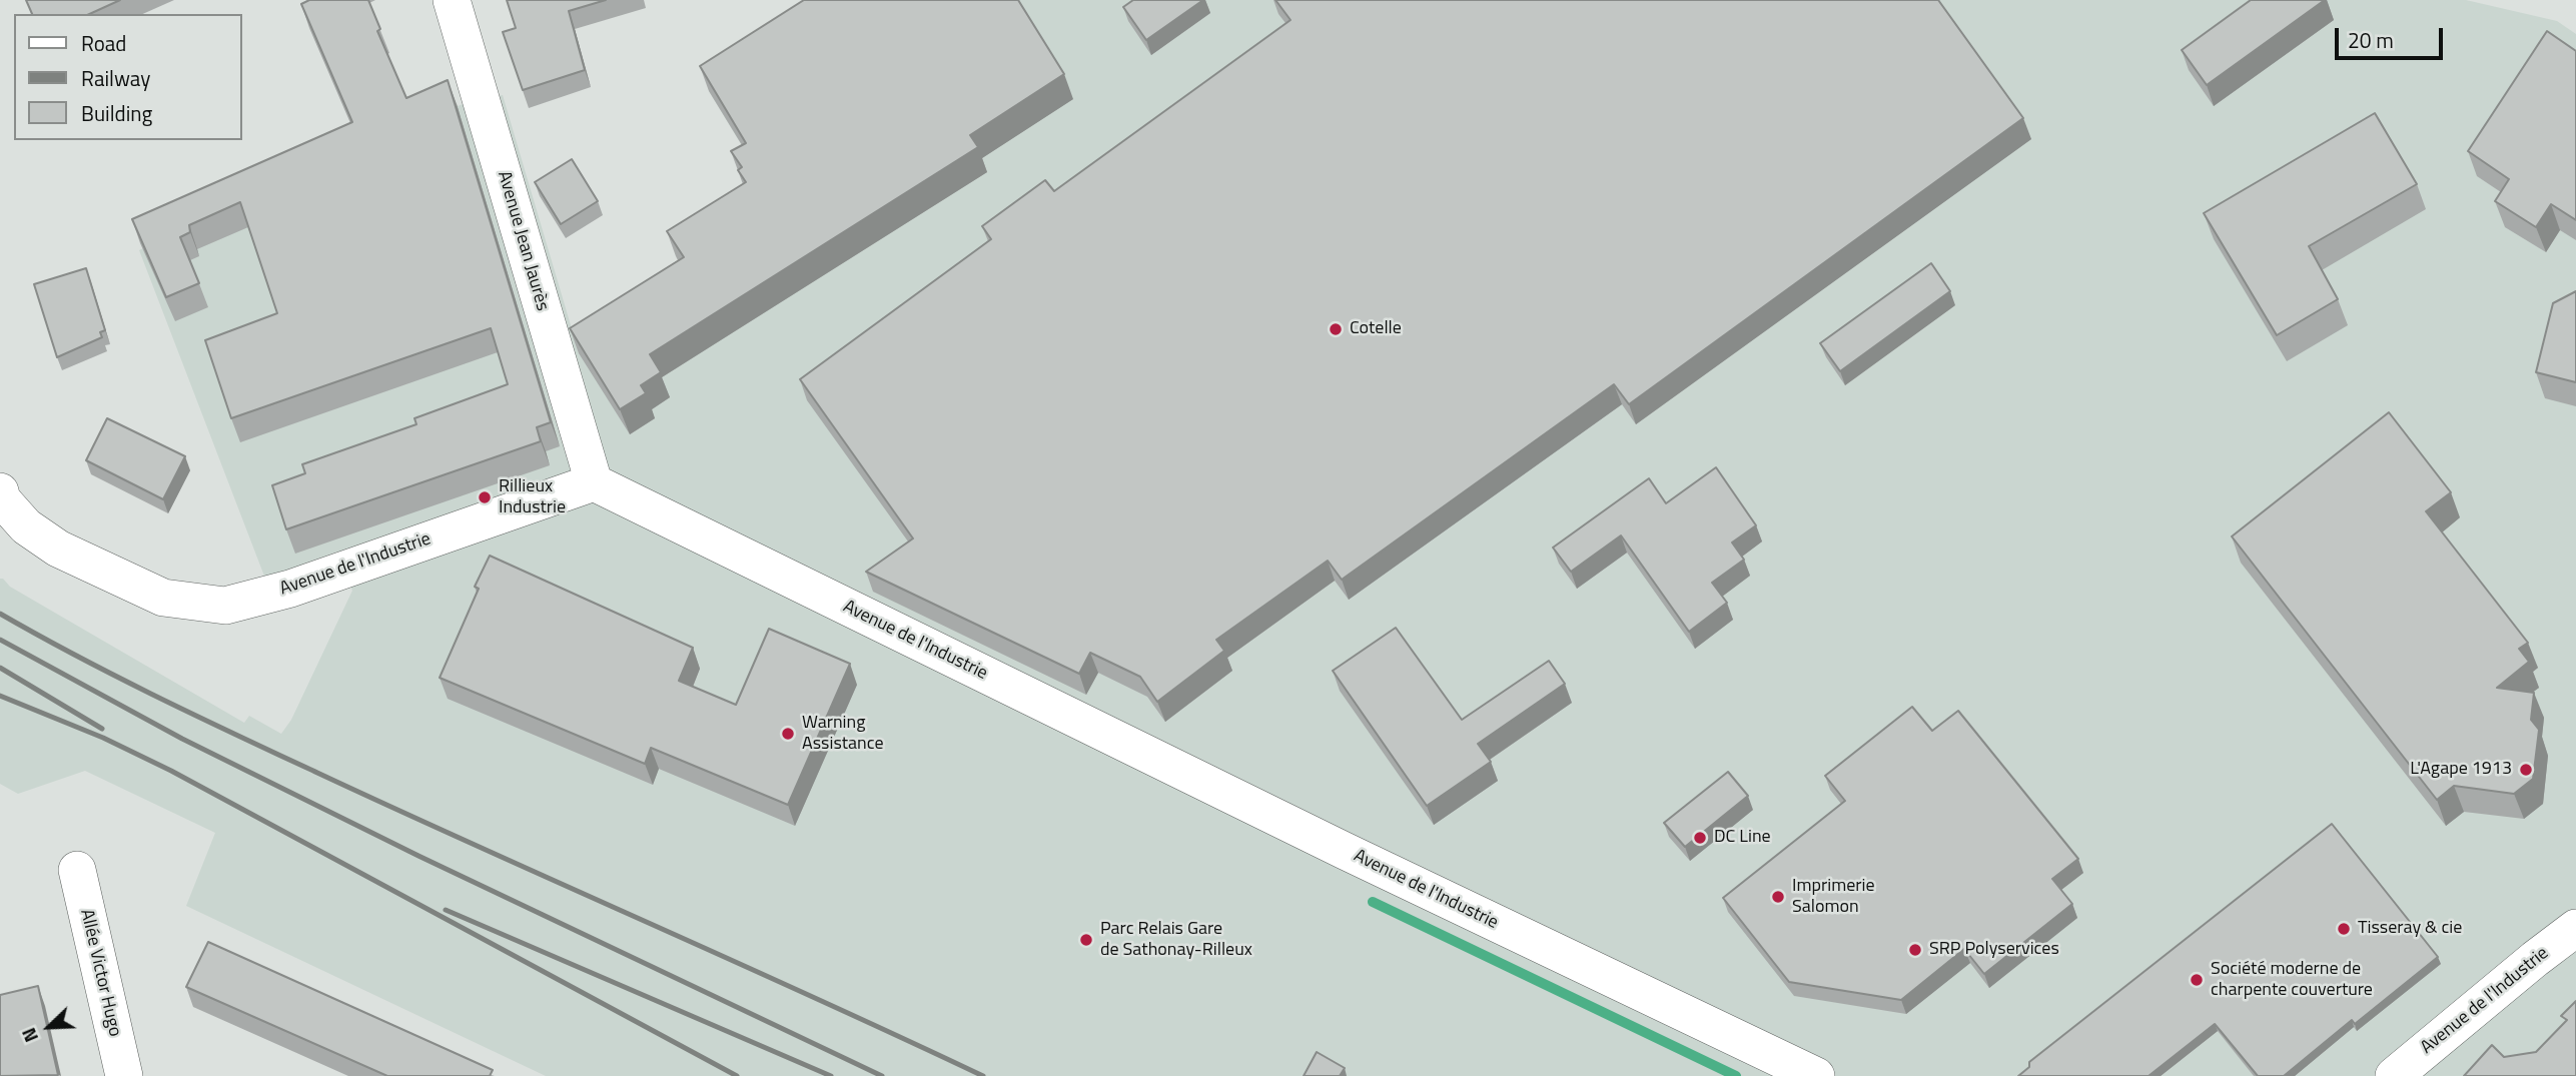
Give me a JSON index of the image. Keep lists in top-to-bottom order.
{
  "streets": {
    "street": ["Avenue Jean Jaurès", "Avenue de l'Industrie", "Allée Victor Hugo"]
  },
  "crossings": [
    ["Avenue Jean Jaurès", "Avenue de l'Industrie"]
  ],
  "places": [
    "Cotelle",
    "Rillieux Industrie",
    "Warning Assistance",
    "L'Agape 1913",
    "DC Line",
    "Imprimerie Salomon",
    "Tisseray & cie",
    "Parc Relais Gare de Sathonay-Rilleux",
    "SRP Polyservices",
    "Société moderne de charpente couverture"
  ],
  "legend": ["Road", "Railway", "Building"],
  "scale_bar": "20 m",
  "north": "bottom left"
}
